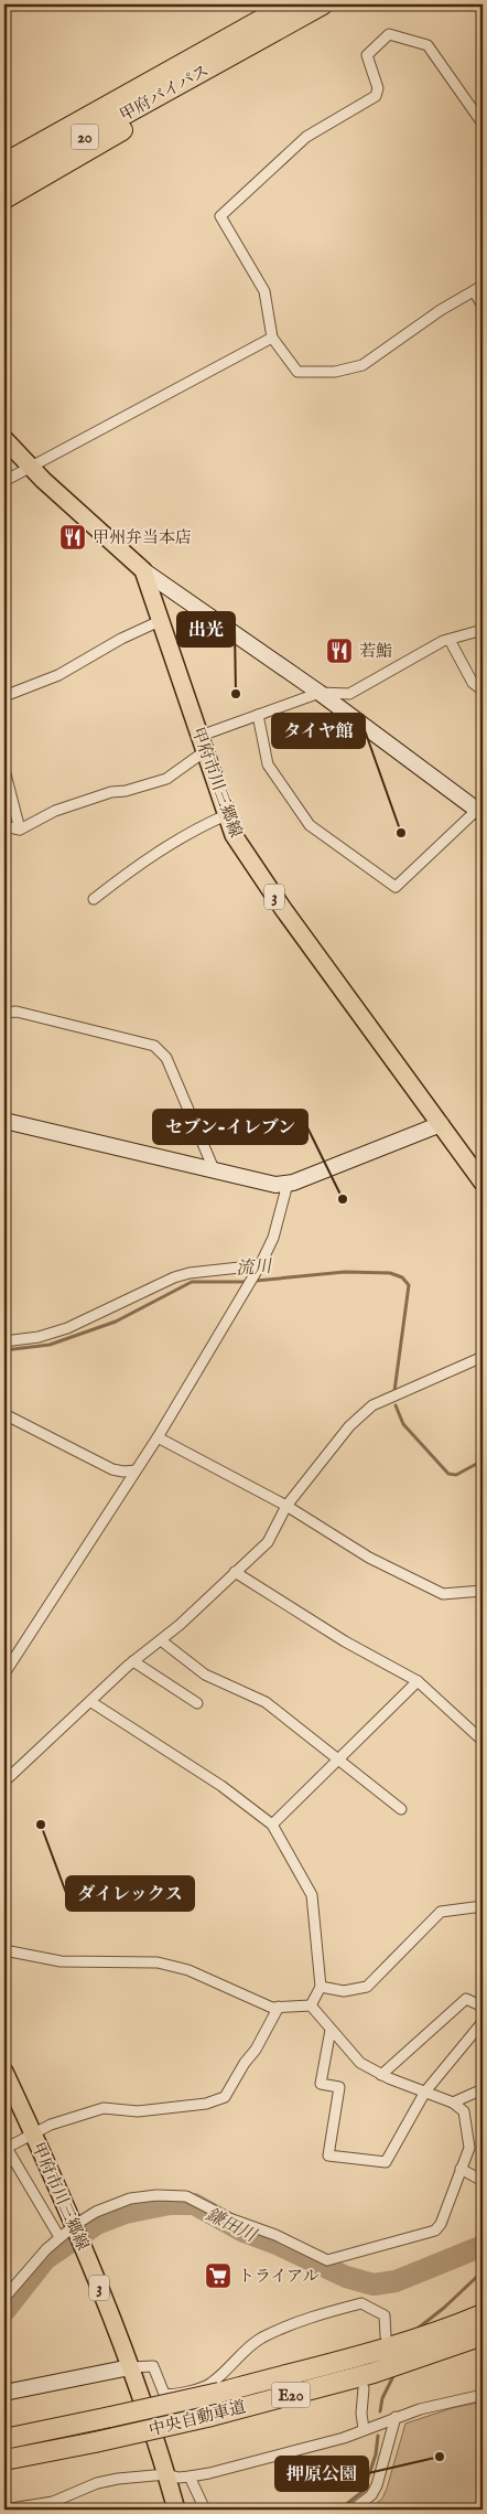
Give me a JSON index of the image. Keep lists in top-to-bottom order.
{
  "streets": {
    "highway": [
      "甲府バイパス",
      "20",
      "E20",
      "中央自動車道"
    ],
    "main road": ["甲府市川三郷線", "3"]
  },
  "water": ["流川", "鎌田川"],
  "places": {
    "restaurant": ["甲州弁当本店", "若鮨"],
    "other": [
      "出光",
      "タイヤ館",
      "セブン-イレブン",
      "ダイレックス",
      "押原公園"
    ],
    "supermarket": ["トライアル"]
  }
}
